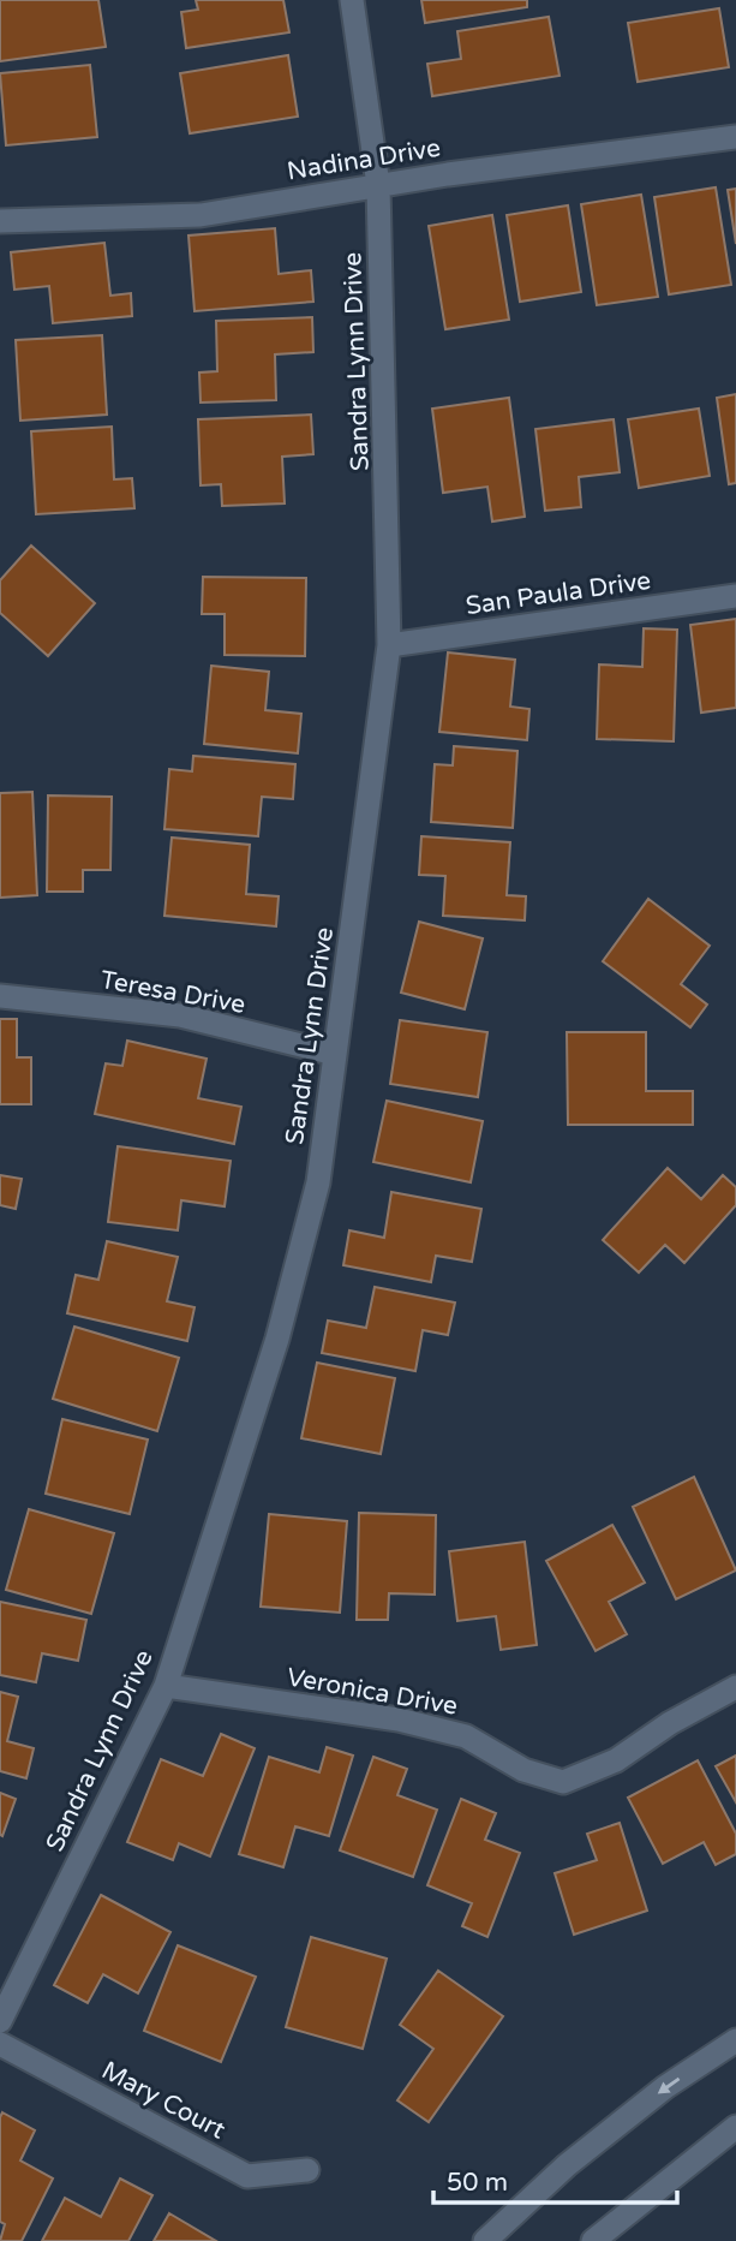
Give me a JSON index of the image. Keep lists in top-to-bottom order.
{
  "streets": {
    "street": [
      "Nadina Drive",
      "Sandra Lynn Drive",
      "San Paula Drive",
      "Teresa Drive",
      "Veronica Drive",
      "Mary Court"
    ]
  },
  "crossings": [
    ["Nadina Drive", "Sandra Lynn Drive"],
    ["Sandra Lynn Drive", "San Paula Drive"],
    ["Sandra Lynn Drive", "Teresa Drive"],
    ["Sandra Lynn Drive", "Veronica Drive"]
  ],
  "scale_bar": "50 m"
}
